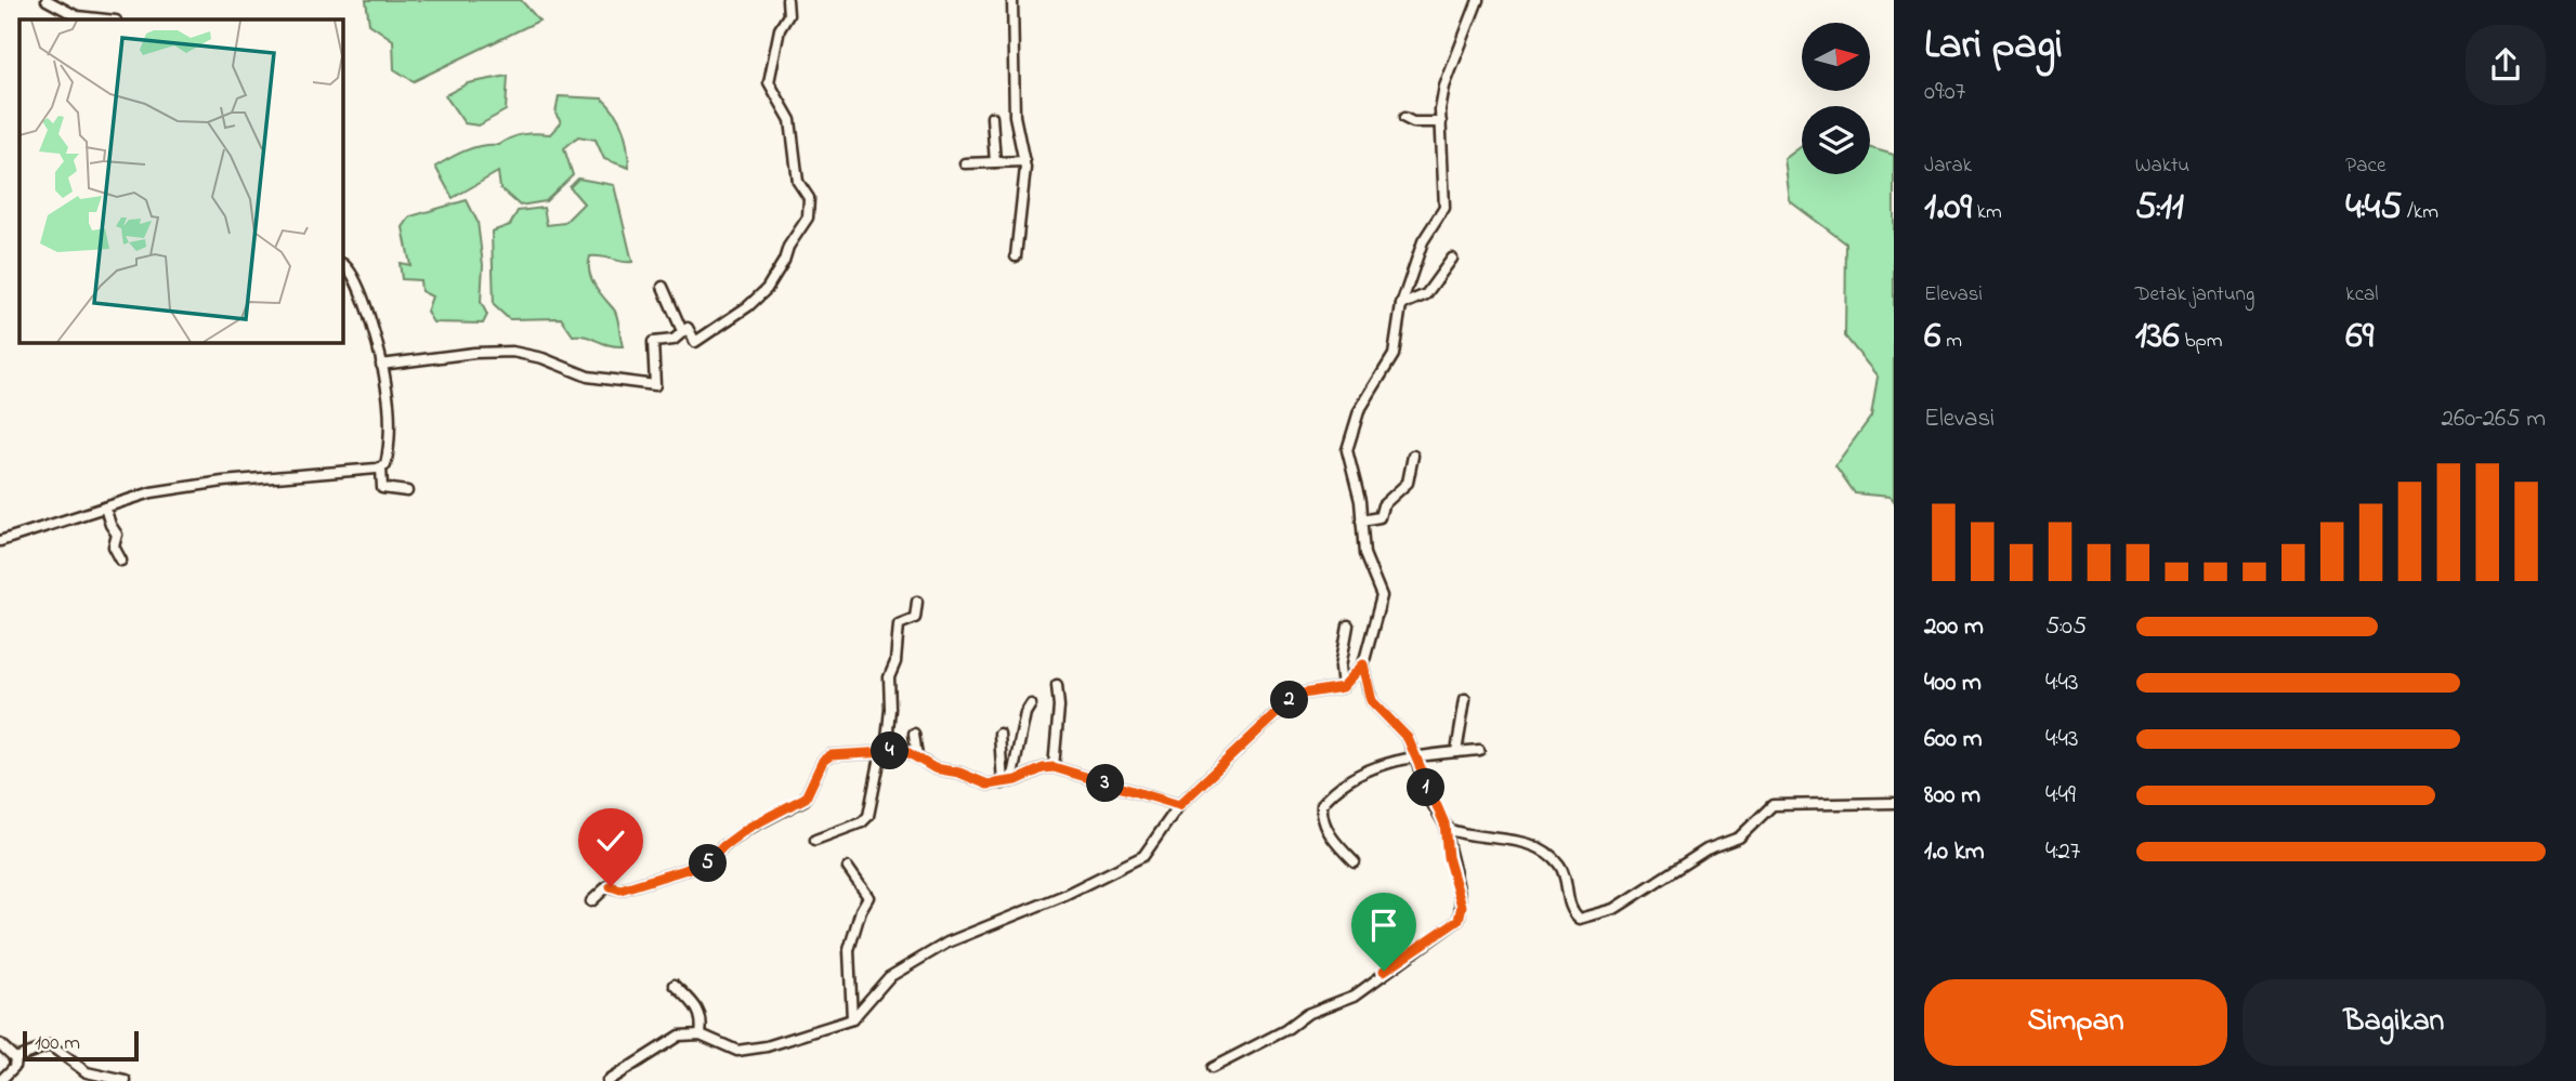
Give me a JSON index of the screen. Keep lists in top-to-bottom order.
{
  "scale_bar": "100 m",
  "north": "right",
  "page": {
    "heading": ["Lari pagi", "09:07"],
    "stats": [
      ["Jarak", "1.09 km"],
      ["Waktu", "5:11"],
      ["Pace", "4:45 /km"],
      ["Elevasi", "6 m"],
      ["Detak jantung", "136 bpm"],
      ["kcal", "69"]
    ],
    "chart": ["Elevasi", "260–265 m"],
    "list": [
      {
        "name": "200 m",
        "note": "5:05"
      },
      {
        "name": "400 m",
        "note": "4:43"
      },
      {
        "name": "600 m",
        "note": "4:43"
      },
      {
        "name": "800 m",
        "note": "4:49"
      },
      {
        "name": "1.0 km",
        "note": "4:27"
      }
    ],
    "pins": [
      "2",
      "4",
      "3",
      "1",
      "5"
    ],
    "buttons": ["Simpan", "Bagikan"],
    "scale": "100 m"
  }
}
